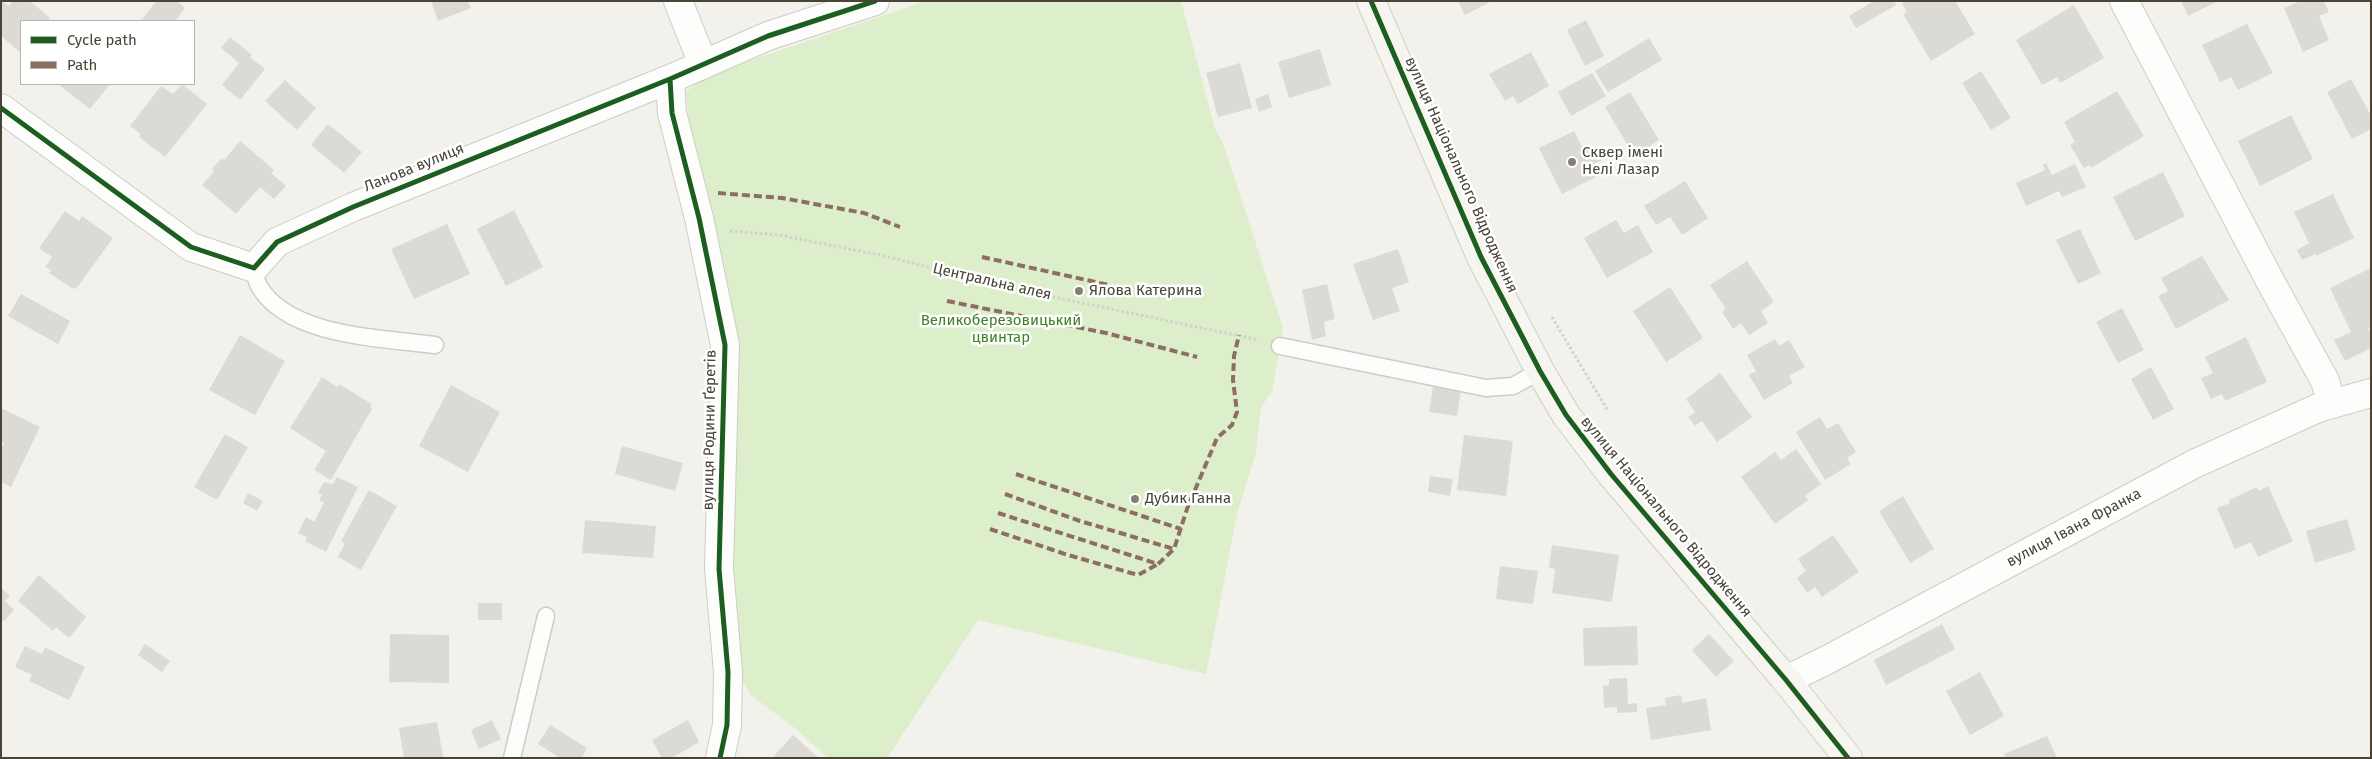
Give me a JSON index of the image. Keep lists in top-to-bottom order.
{
  "streets": {
    "street": [
      "Ланова вулиця",
      "вулиця Національного Відродження",
      "вулиця Родини Ґеретів",
      "вулиця Івана Франка"
    ],
    "path": ["Центральна алея"]
  },
  "crossings": [
    ["Ланова вулиця", "вулиця Родини Ґеретів"],
    ["вулиця Національного Відродження", "вулиця Івана Франка"],
    ["Центральна алея", "вулиця Родини Ґеретів"]
  ],
  "parks": ["Великоберезовицький цвинтар"],
  "places": ["Сквер імені Нелі Лазар", "Ялова Катерина", "Дубик Ганна"],
  "legend": ["Cycle path", "Path"]
}
